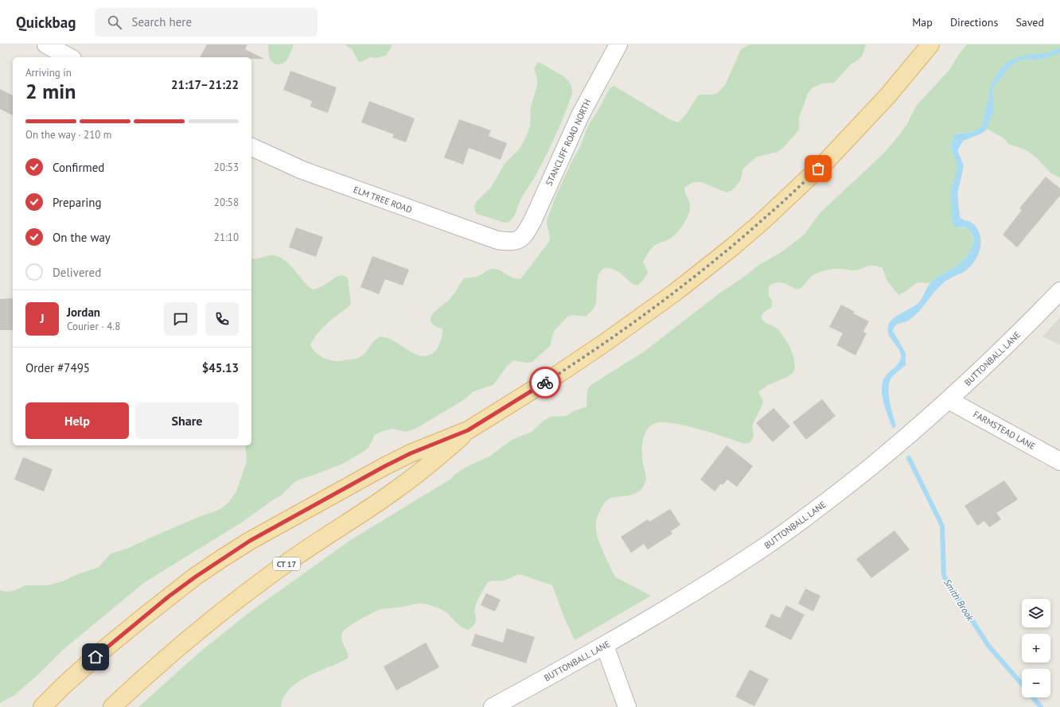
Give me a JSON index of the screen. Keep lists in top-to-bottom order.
{
  "streets": {
    "main road": ["CT 17"],
    "street": [
      "STANCLIFF ROAD NORTH",
      "ELM TREE ROAD",
      "BUTTONBALL LANE",
      "FARMSTEAD LANE"
    ]
  },
  "crossings": [
    ["STANCLIFF ROAD NORTH", "ELM TREE ROAD"],
    ["BUTTONBALL LANE", "FARMSTEAD LANE"]
  ],
  "water": ["Smith Brook"],
  "page": {
    "header": "Quickbag",
    "search": "Search here",
    "nav": ["Map", "Directions", "Saved"],
    "heading": ["2 min", "Arriving in", "21:17–21:22"],
    "panel": [
      "Jordan",
      "Courier · 4.8",
      "Order #7495",
      "$45.13"
    ],
    "bar": "On the way · 210 m",
    "list": [
      ["Confirmed", "20:53"],
      ["Preparing", "20:58"],
      ["On the way", "21:10"],
      "Delivered"
    ],
    "round": "J",
    "buttons": ["Help", "Share"],
    "map_buttons": ["+", "−"]
  }
}
